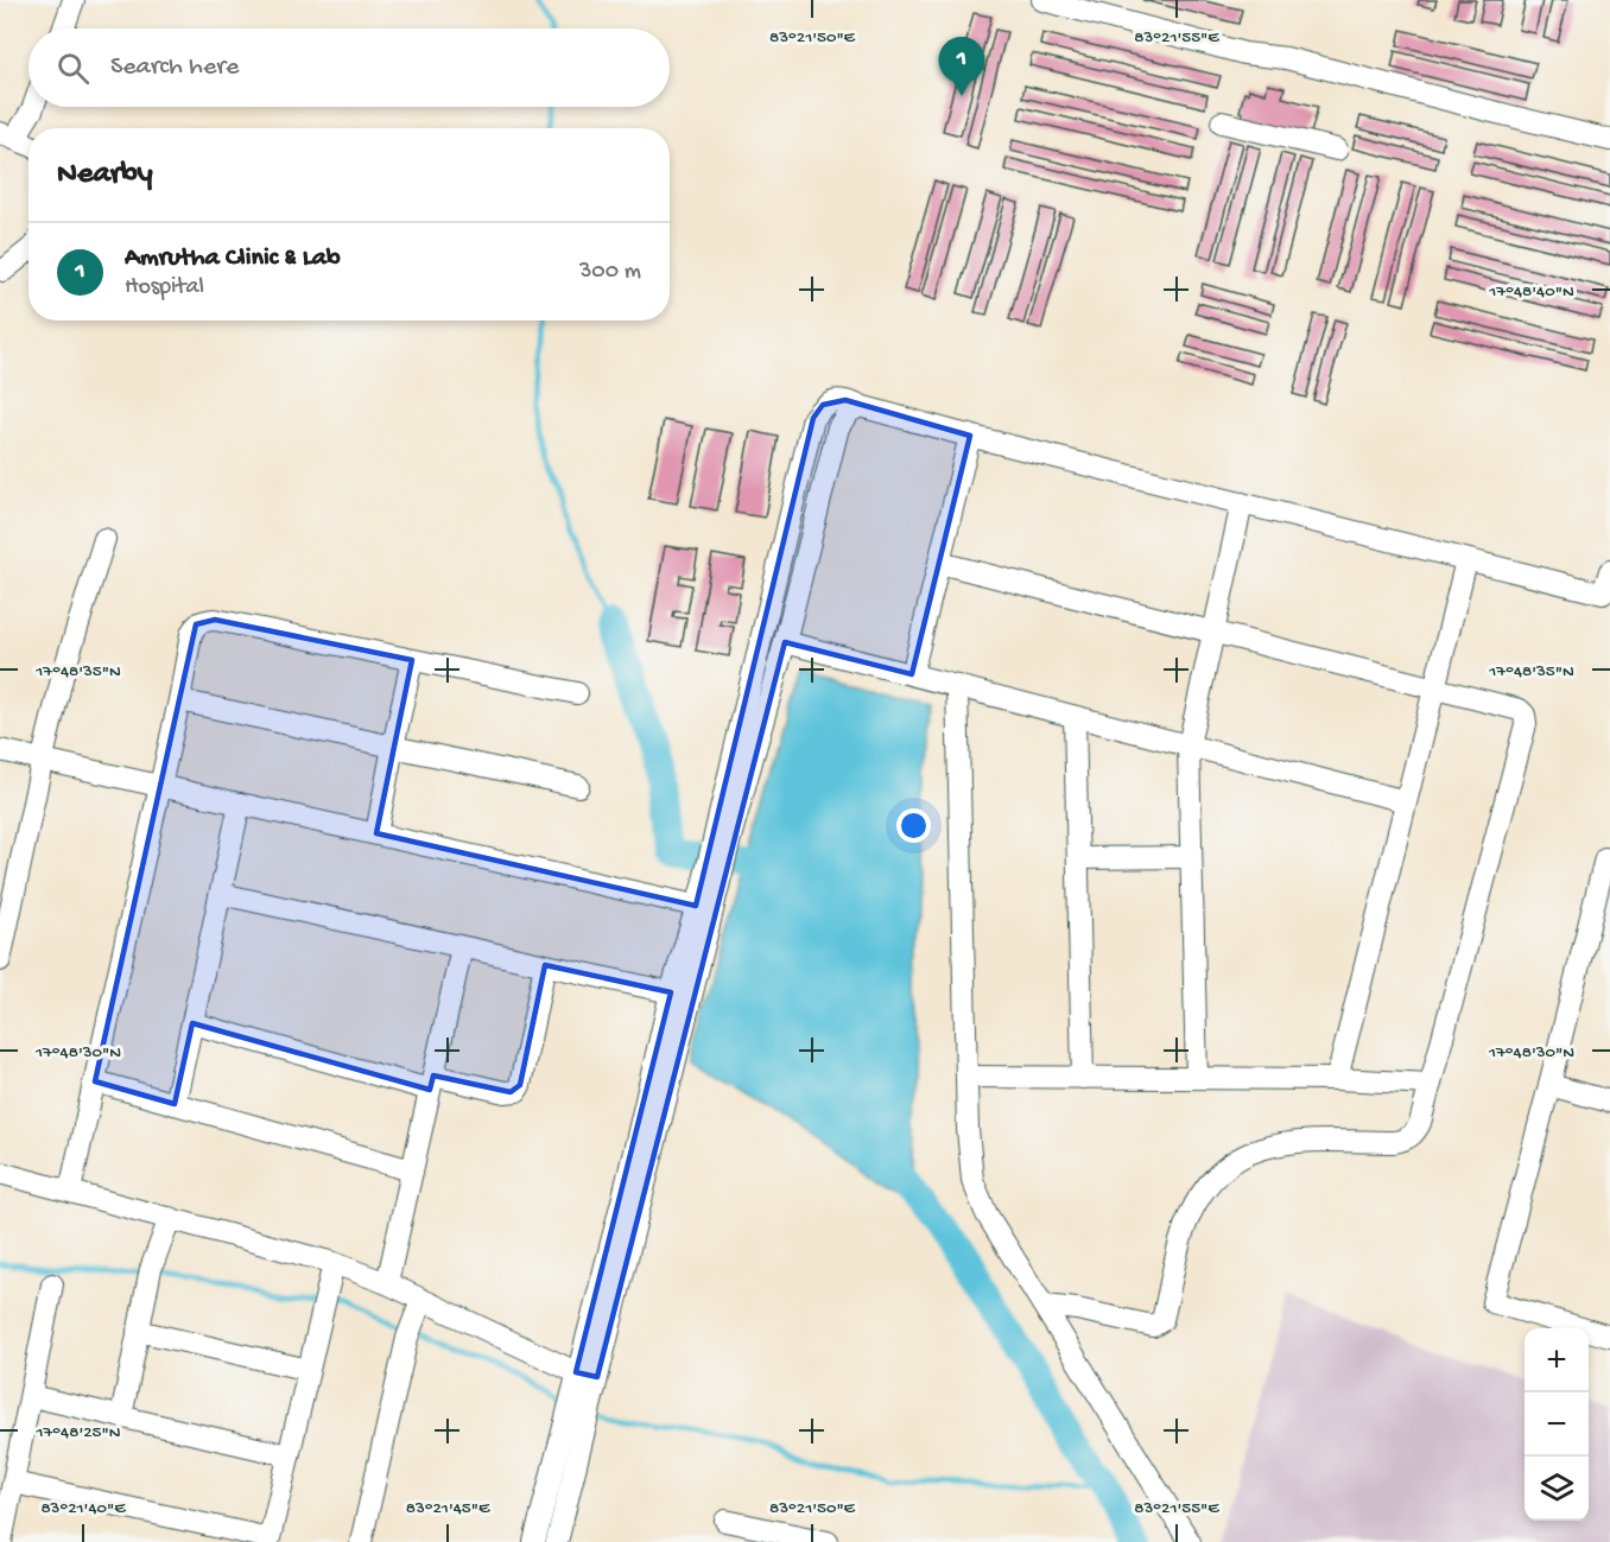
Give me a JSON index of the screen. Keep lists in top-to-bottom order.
{
  "page": {
    "search": "Search here",
    "pins": "1",
    "heading": "Nearby",
    "list": [
      {
        "mark": "1",
        "name": "Amrutha Clinic & Lab",
        "note": "Hospital",
        "value": "300 m"
      }
    ],
    "map_buttons": ["+", "−"]
  },
  "coordinates": [
    "83°21'50\"E",
    "83°21'55\"E",
    "17°48'40\"N",
    "17°48'35\"N",
    "17°48'30\"N",
    "17°48'25\"N",
    "83°21'40\"E",
    "83°21'45\"E"
  ]
}
